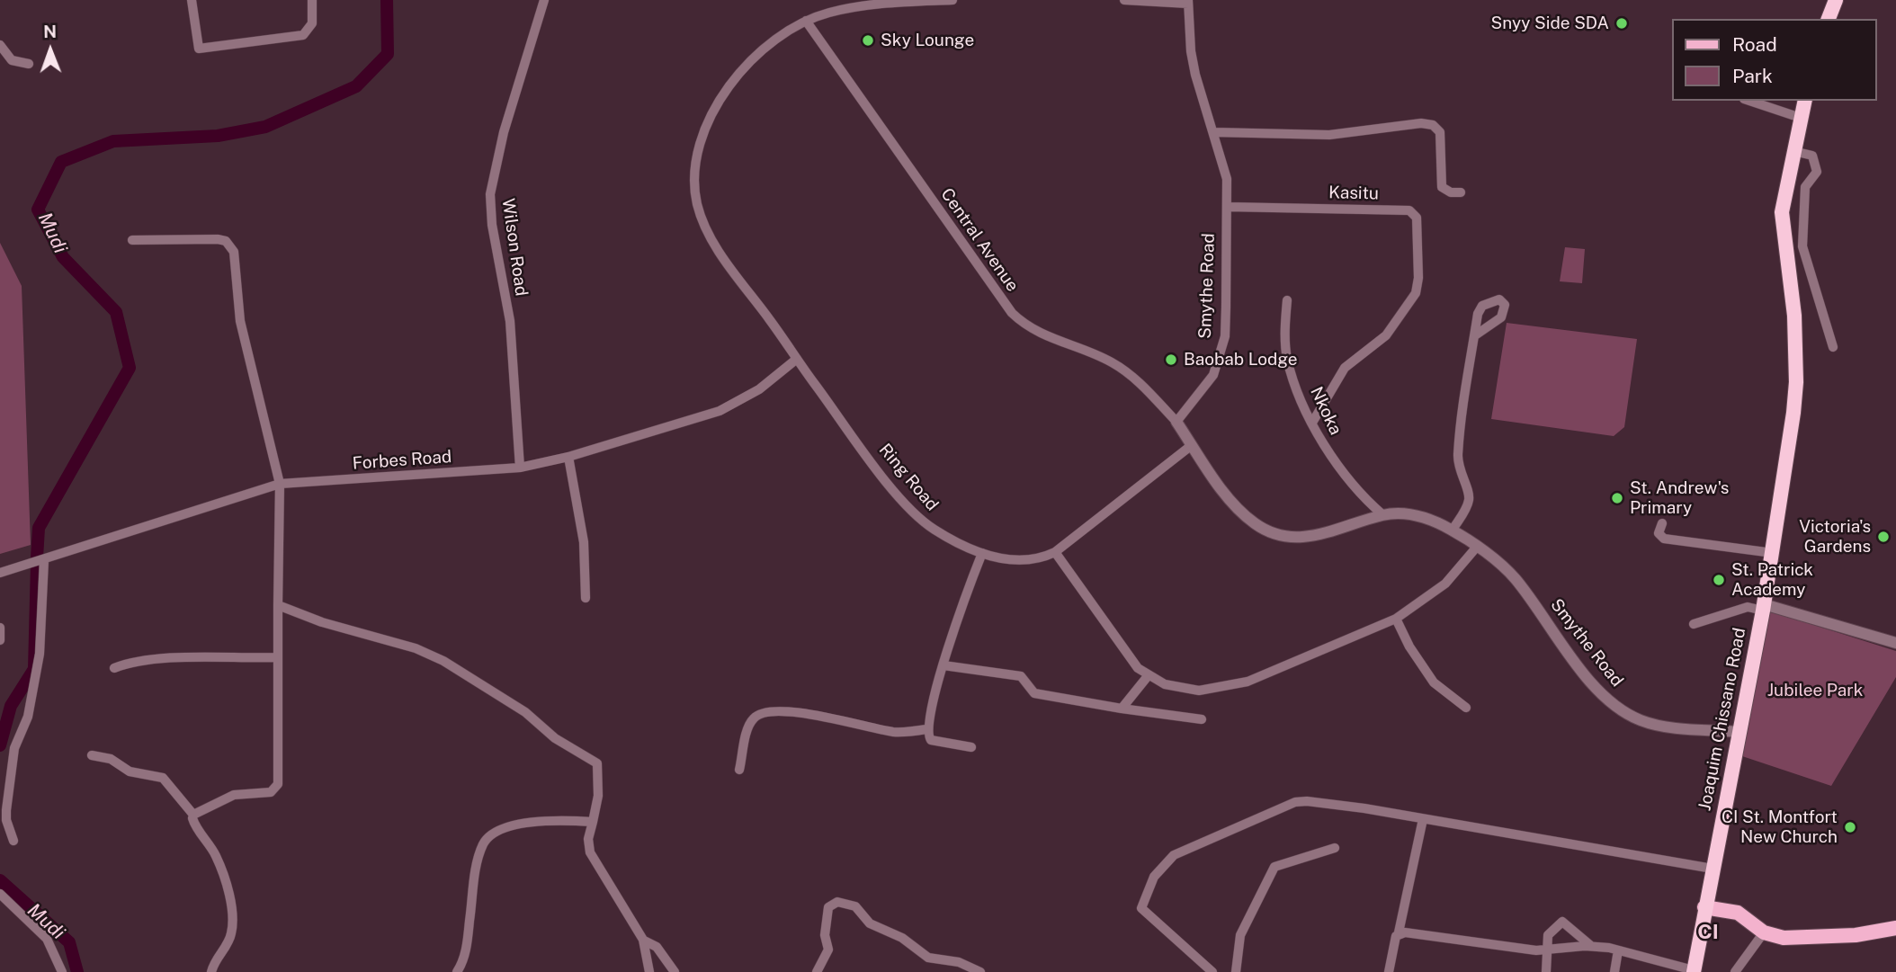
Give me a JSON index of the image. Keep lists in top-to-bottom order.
{
  "streets": {
    "highway": ["Joaquim Chissano Road"],
    "street": [
      "Kasitu",
      "Central Avenue",
      "Wilson Road",
      "Smythe Road",
      "Nkoka",
      "Forbes Road",
      "Ring Road"
    ]
  },
  "crossings": [
    ["Kasitu", "Smythe Road"],
    ["Kasitu", "Nkoka"],
    ["Central Avenue", "Smythe Road"],
    ["Central Avenue", "Ring Road"],
    ["Wilson Road", "Forbes Road"],
    ["Smythe Road", "Nkoka"],
    ["Smythe Road", "Ring Road"],
    ["Smythe Road", "Joaquim Chissano Road"],
    ["Forbes Road", "Ring Road"]
  ],
  "districts": ["CI"],
  "water": ["Mudi"],
  "parks": ["Jubilee Park"],
  "places": [
    "Snyy Side SDA",
    "Sky Lounge",
    "Baobab Lodge",
    "St. Andrew's Primary",
    "Victoria's Gardens",
    "St. Patrick Academy",
    "CI St. Montfort New Church"
  ],
  "legend": ["Road", "Park"],
  "north": "top"
}
